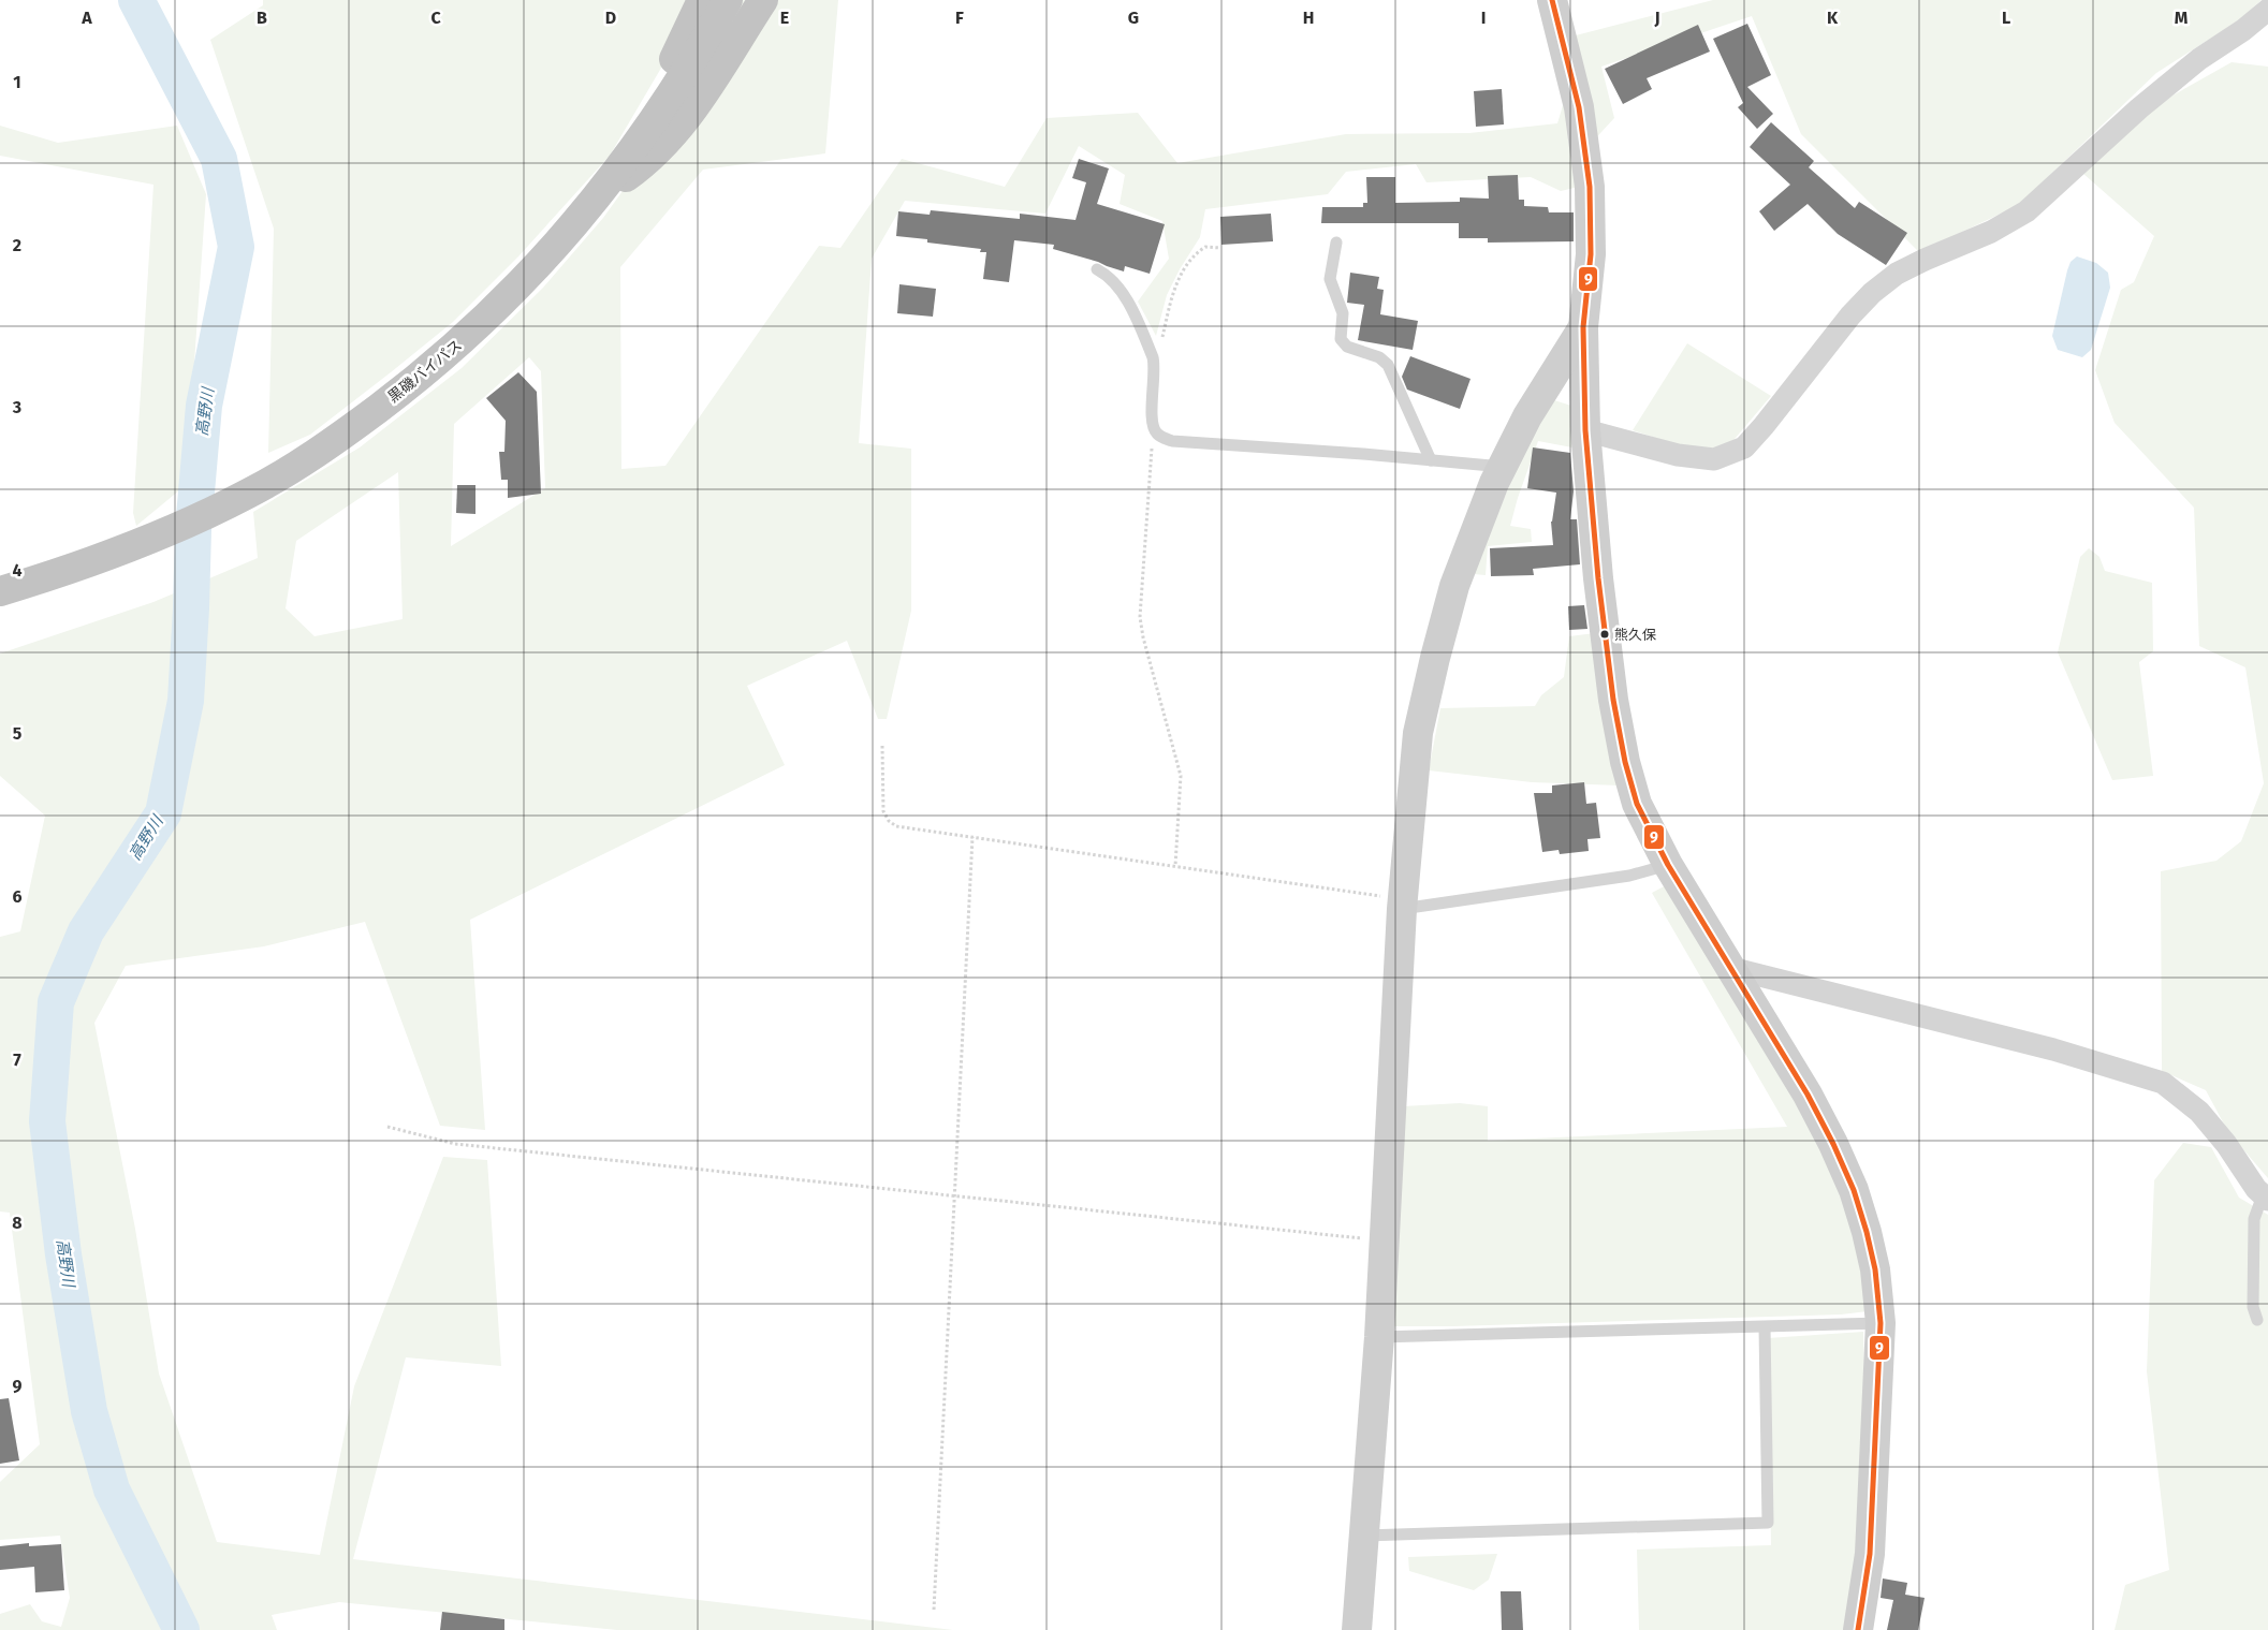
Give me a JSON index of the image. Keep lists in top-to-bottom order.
{
  "streets": {
    "highway": ["黒磯バイパス"]
  },
  "water": ["高野川"],
  "places": ["熊久保"],
  "lines": ["transit line 9"],
  "grid": {
    "columns": [
      "A",
      "B",
      "C",
      "D",
      "E",
      "F",
      "G",
      "H",
      "I",
      "J",
      "K",
      "L",
      "M"
    ],
    "rows": [
      "1",
      "2",
      "3",
      "4",
      "5",
      "6",
      "7",
      "8",
      "9"
    ]
  }
}
